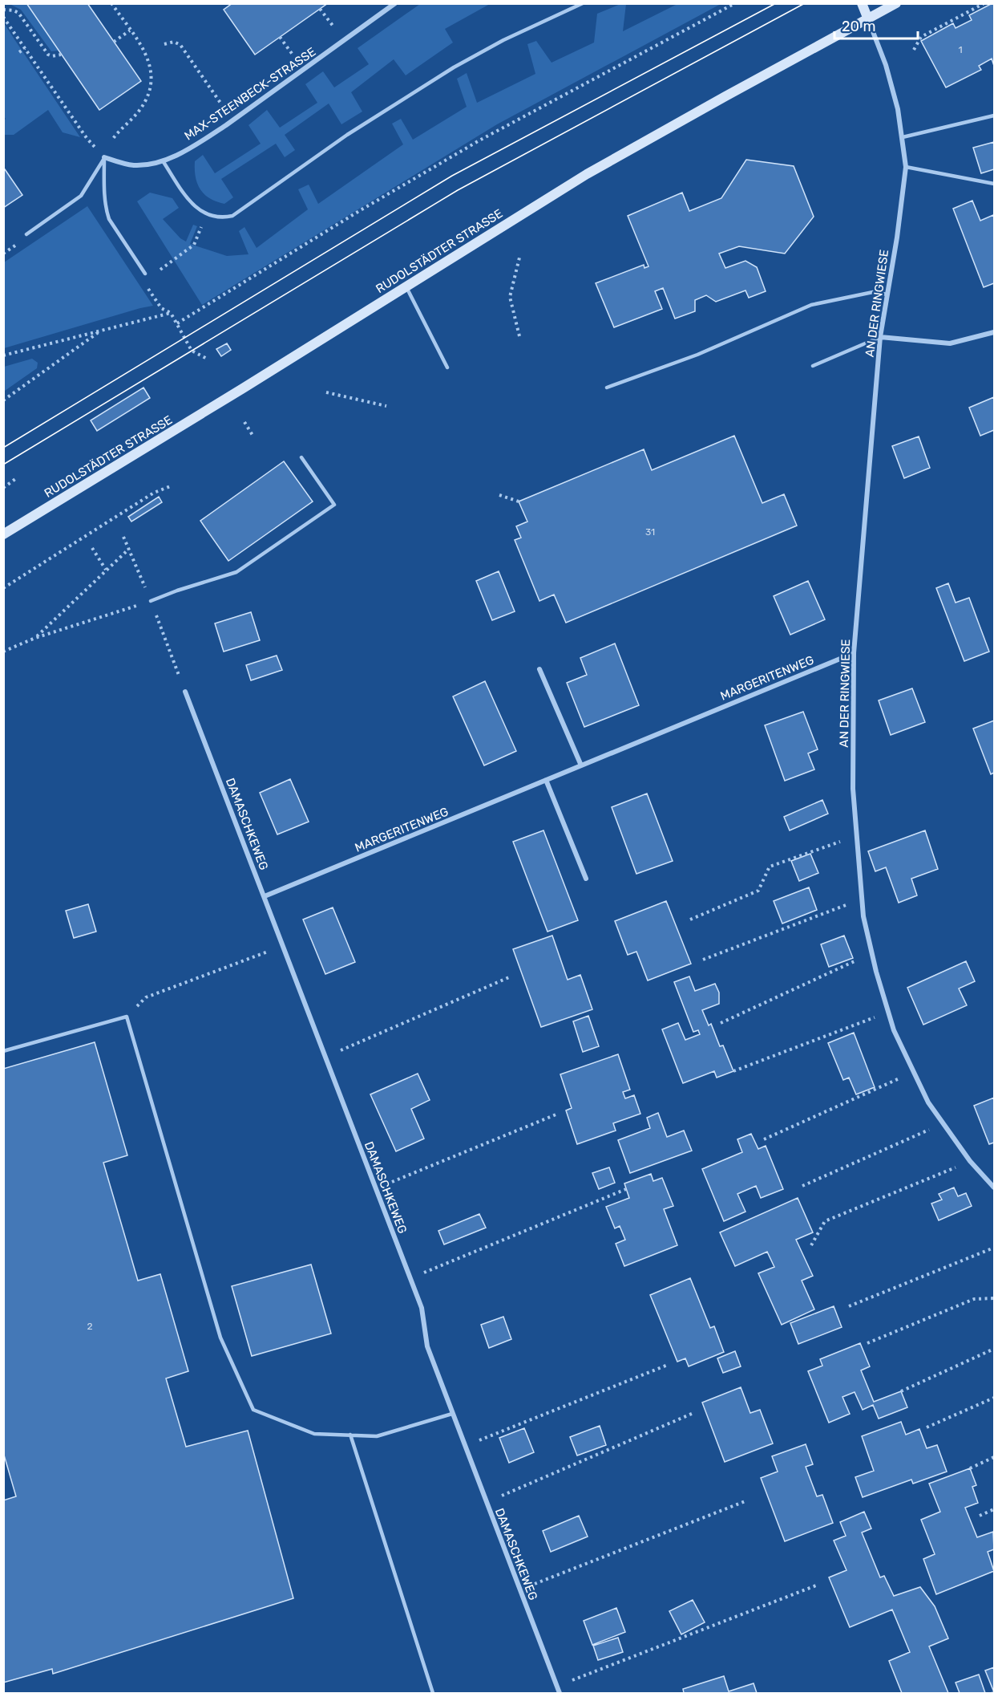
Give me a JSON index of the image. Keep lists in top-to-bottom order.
{
  "streets": {
    "main road": ["RUDOLSTÄDTER STRASSE"],
    "street": [
      "MAX-STEENBECK-STRASSE",
      "AN DER RINGWIESE",
      "MARGERITENWEG",
      "DAMASCHKEWEG"
    ]
  },
  "crossings": [
    ["RUDOLSTÄDTER STRASSE", "AN DER RINGWIESE"],
    ["AN DER RINGWIESE", "MARGERITENWEG"],
    ["MARGERITENWEG", "DAMASCHKEWEG"]
  ],
  "house_numbers": ["1", "31", "2"],
  "scale_bar": "20 m"
}
